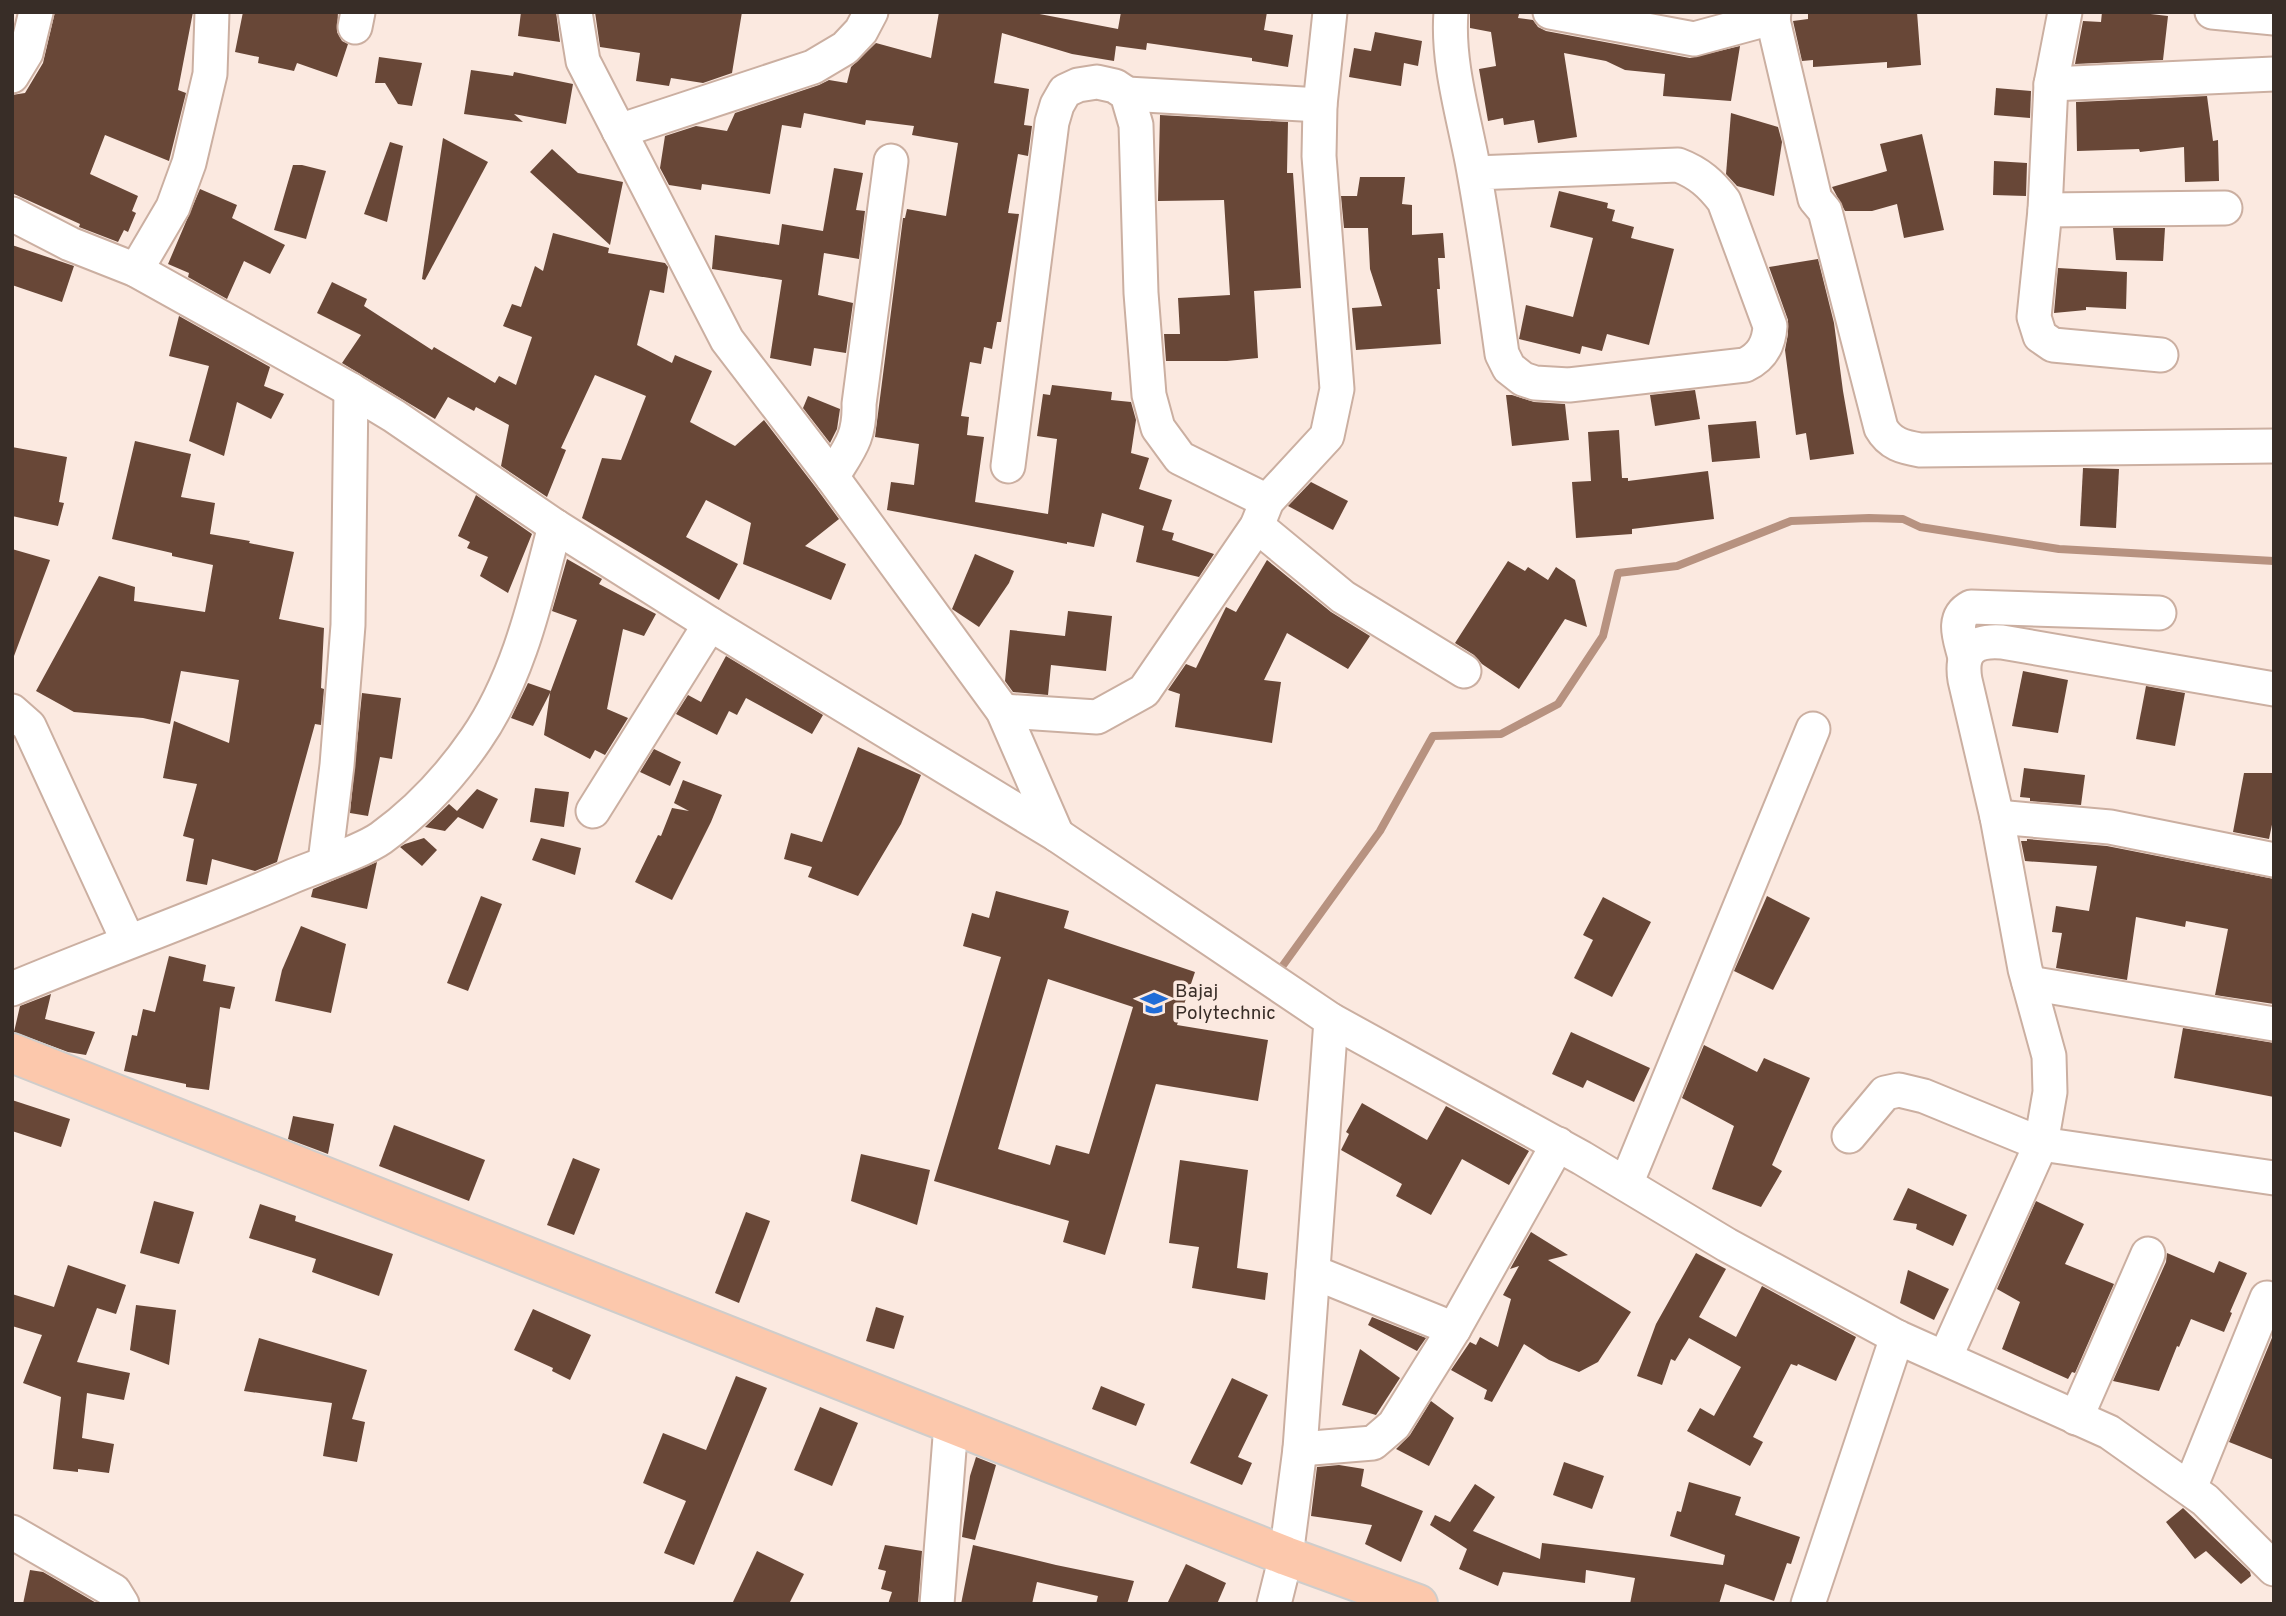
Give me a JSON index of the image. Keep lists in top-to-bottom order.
{
  "places": {
    "school or university": ["Bajaj Polytechnic"]
  }
}
